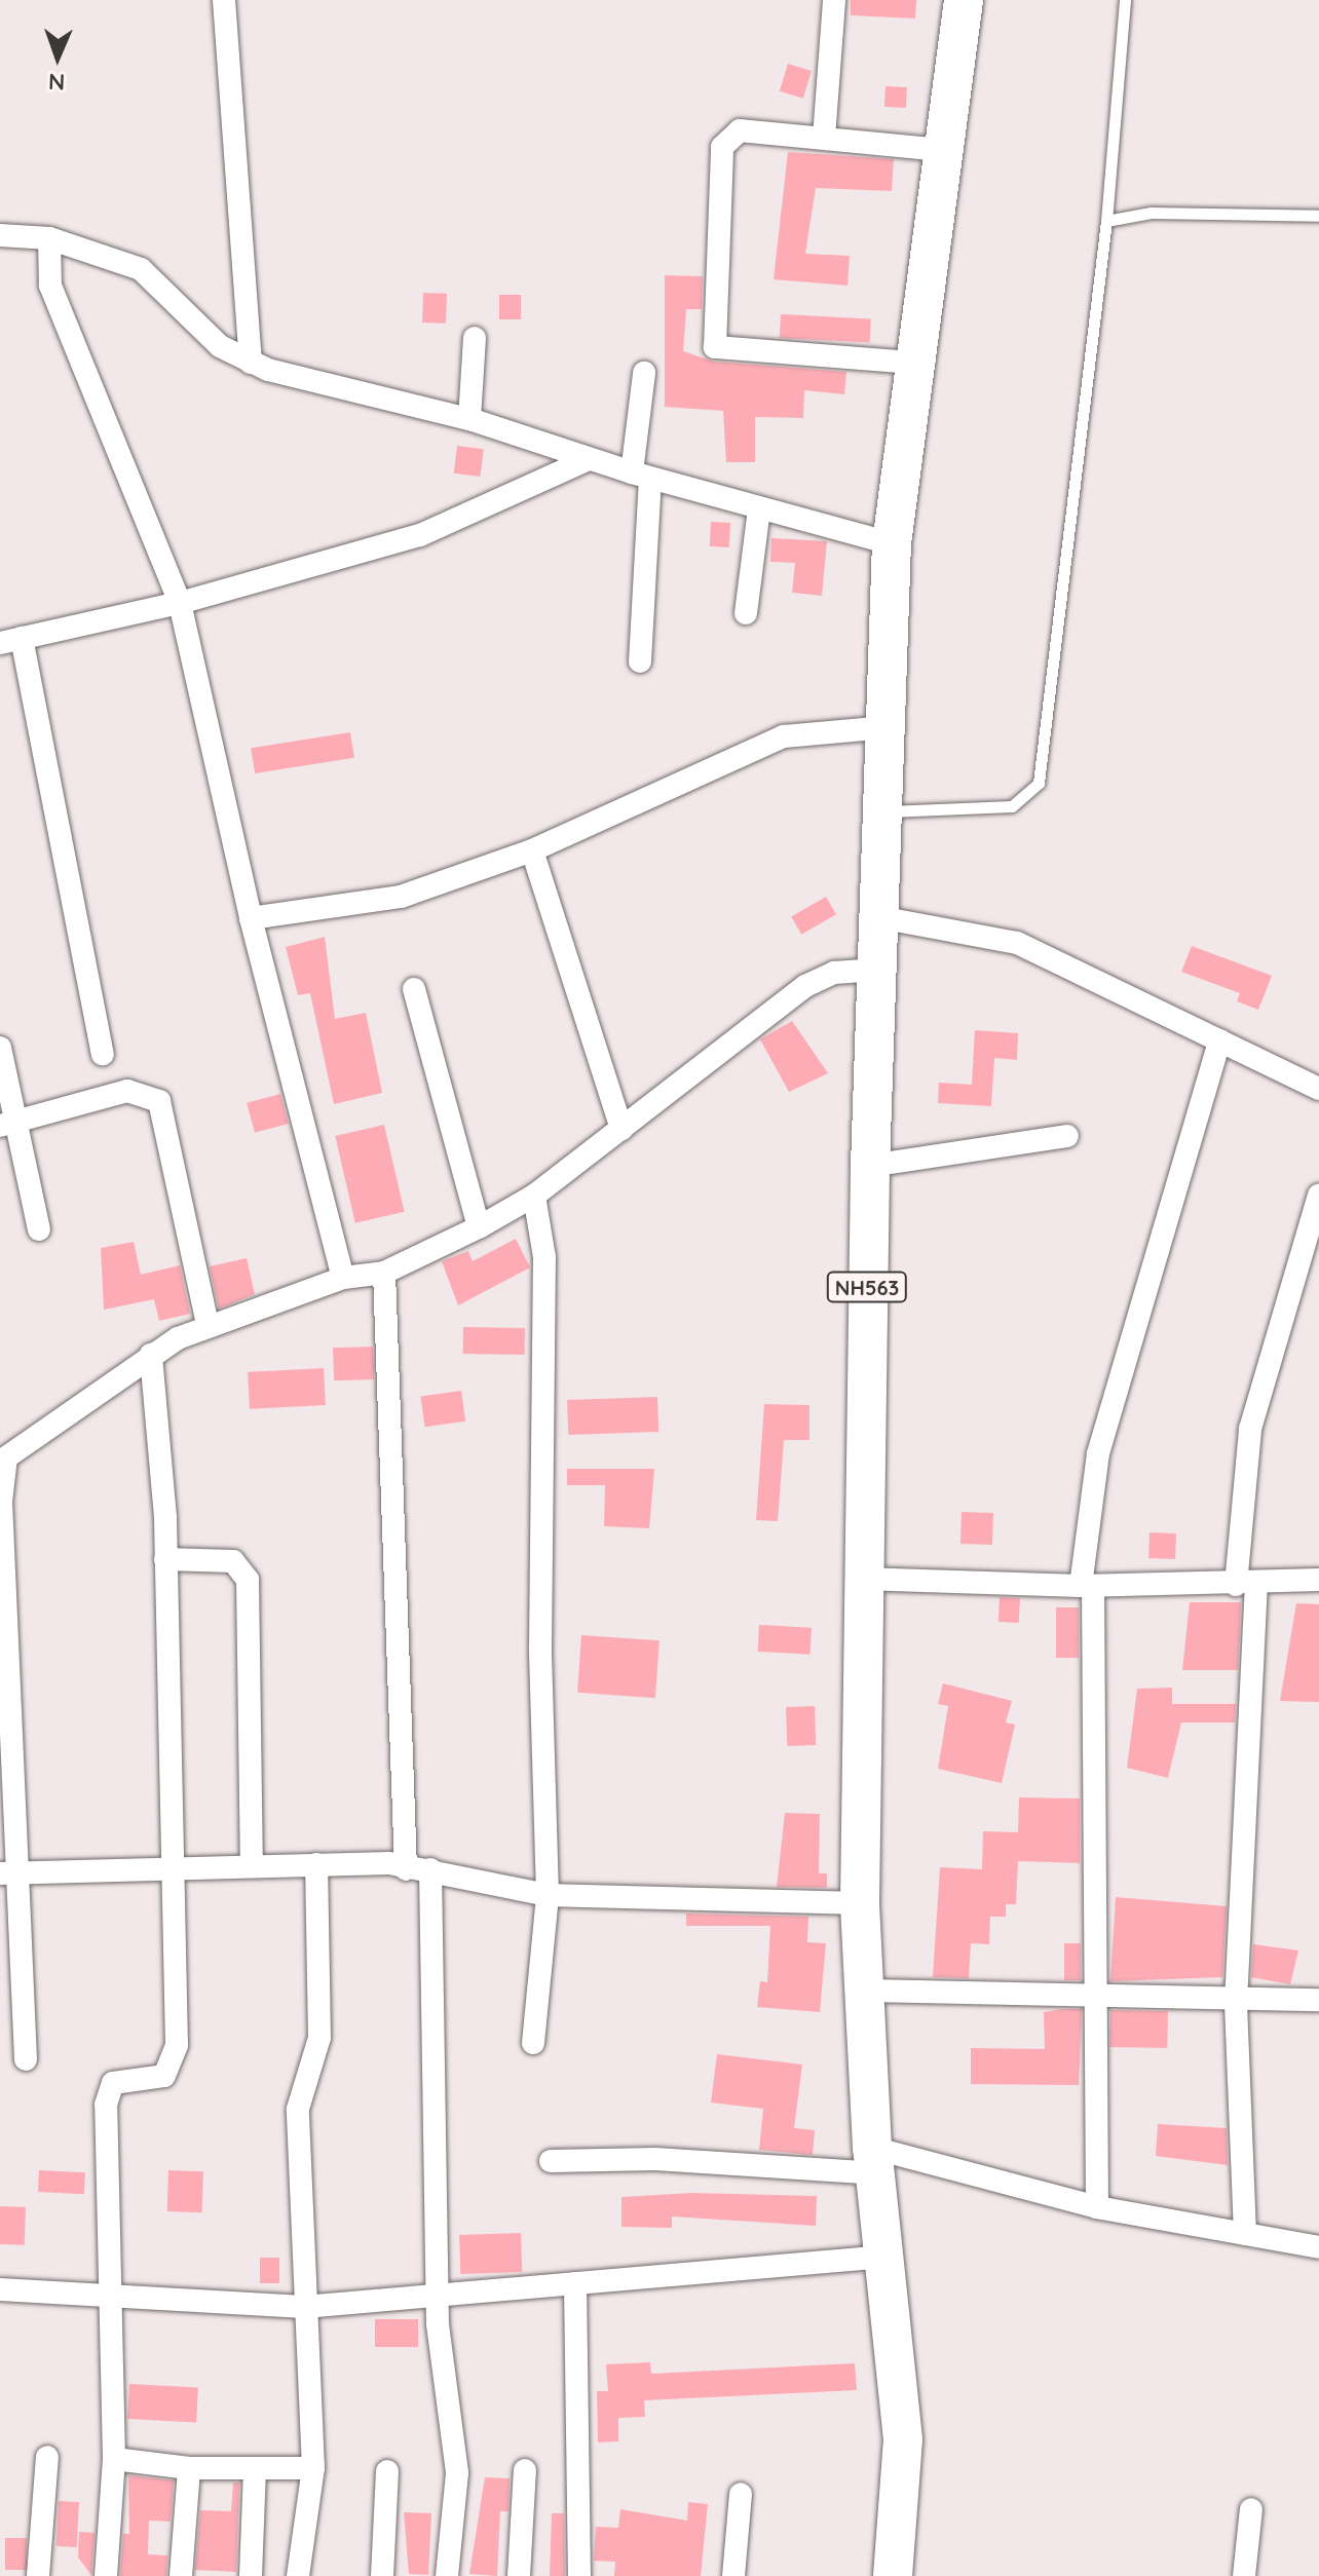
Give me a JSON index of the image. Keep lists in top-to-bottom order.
{
  "streets": {
    "highway": ["NH563"]
  },
  "north": "bottom"
}
